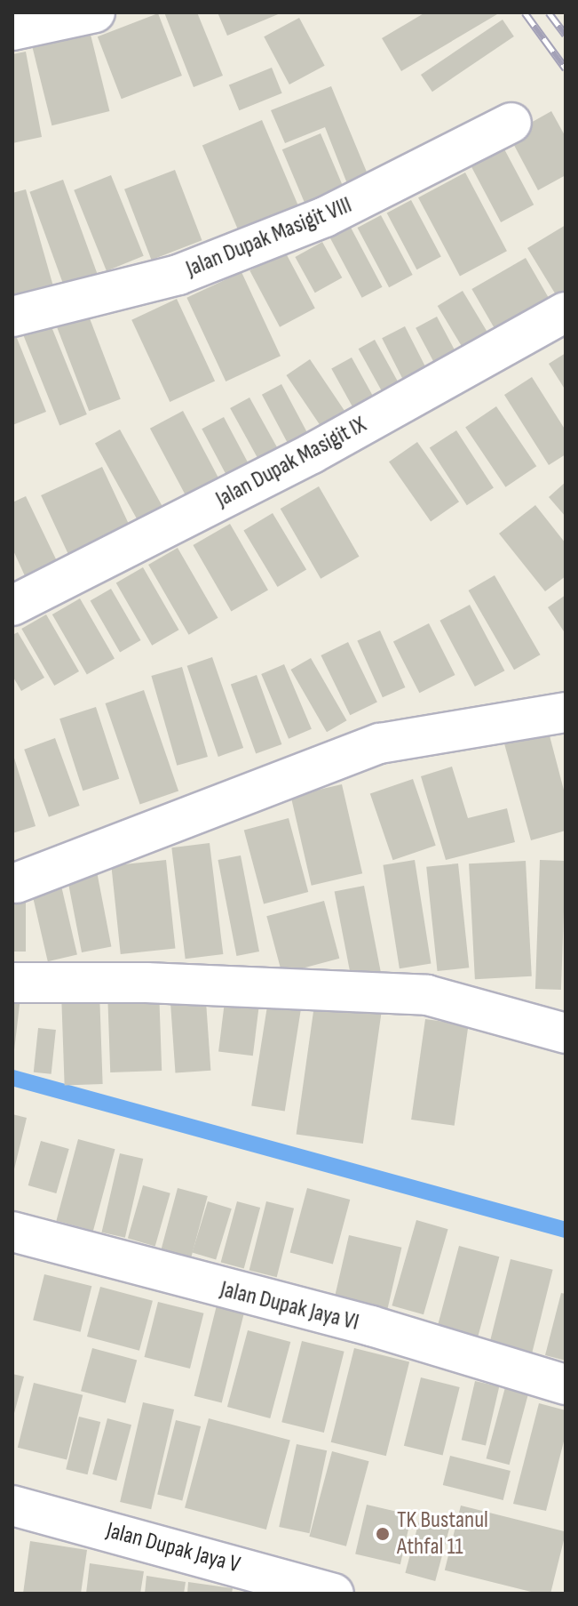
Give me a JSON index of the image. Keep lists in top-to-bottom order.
{
  "streets": {
    "street": [
      "Jalan Dupak Masigit VIII",
      "Jalan Dupak Masigit IX",
      "Jalan Dupak Jaya VI",
      "Jalan Dupak Jaya V"
    ]
  },
  "places": ["TK Bustanul Athfal 11"]
}
